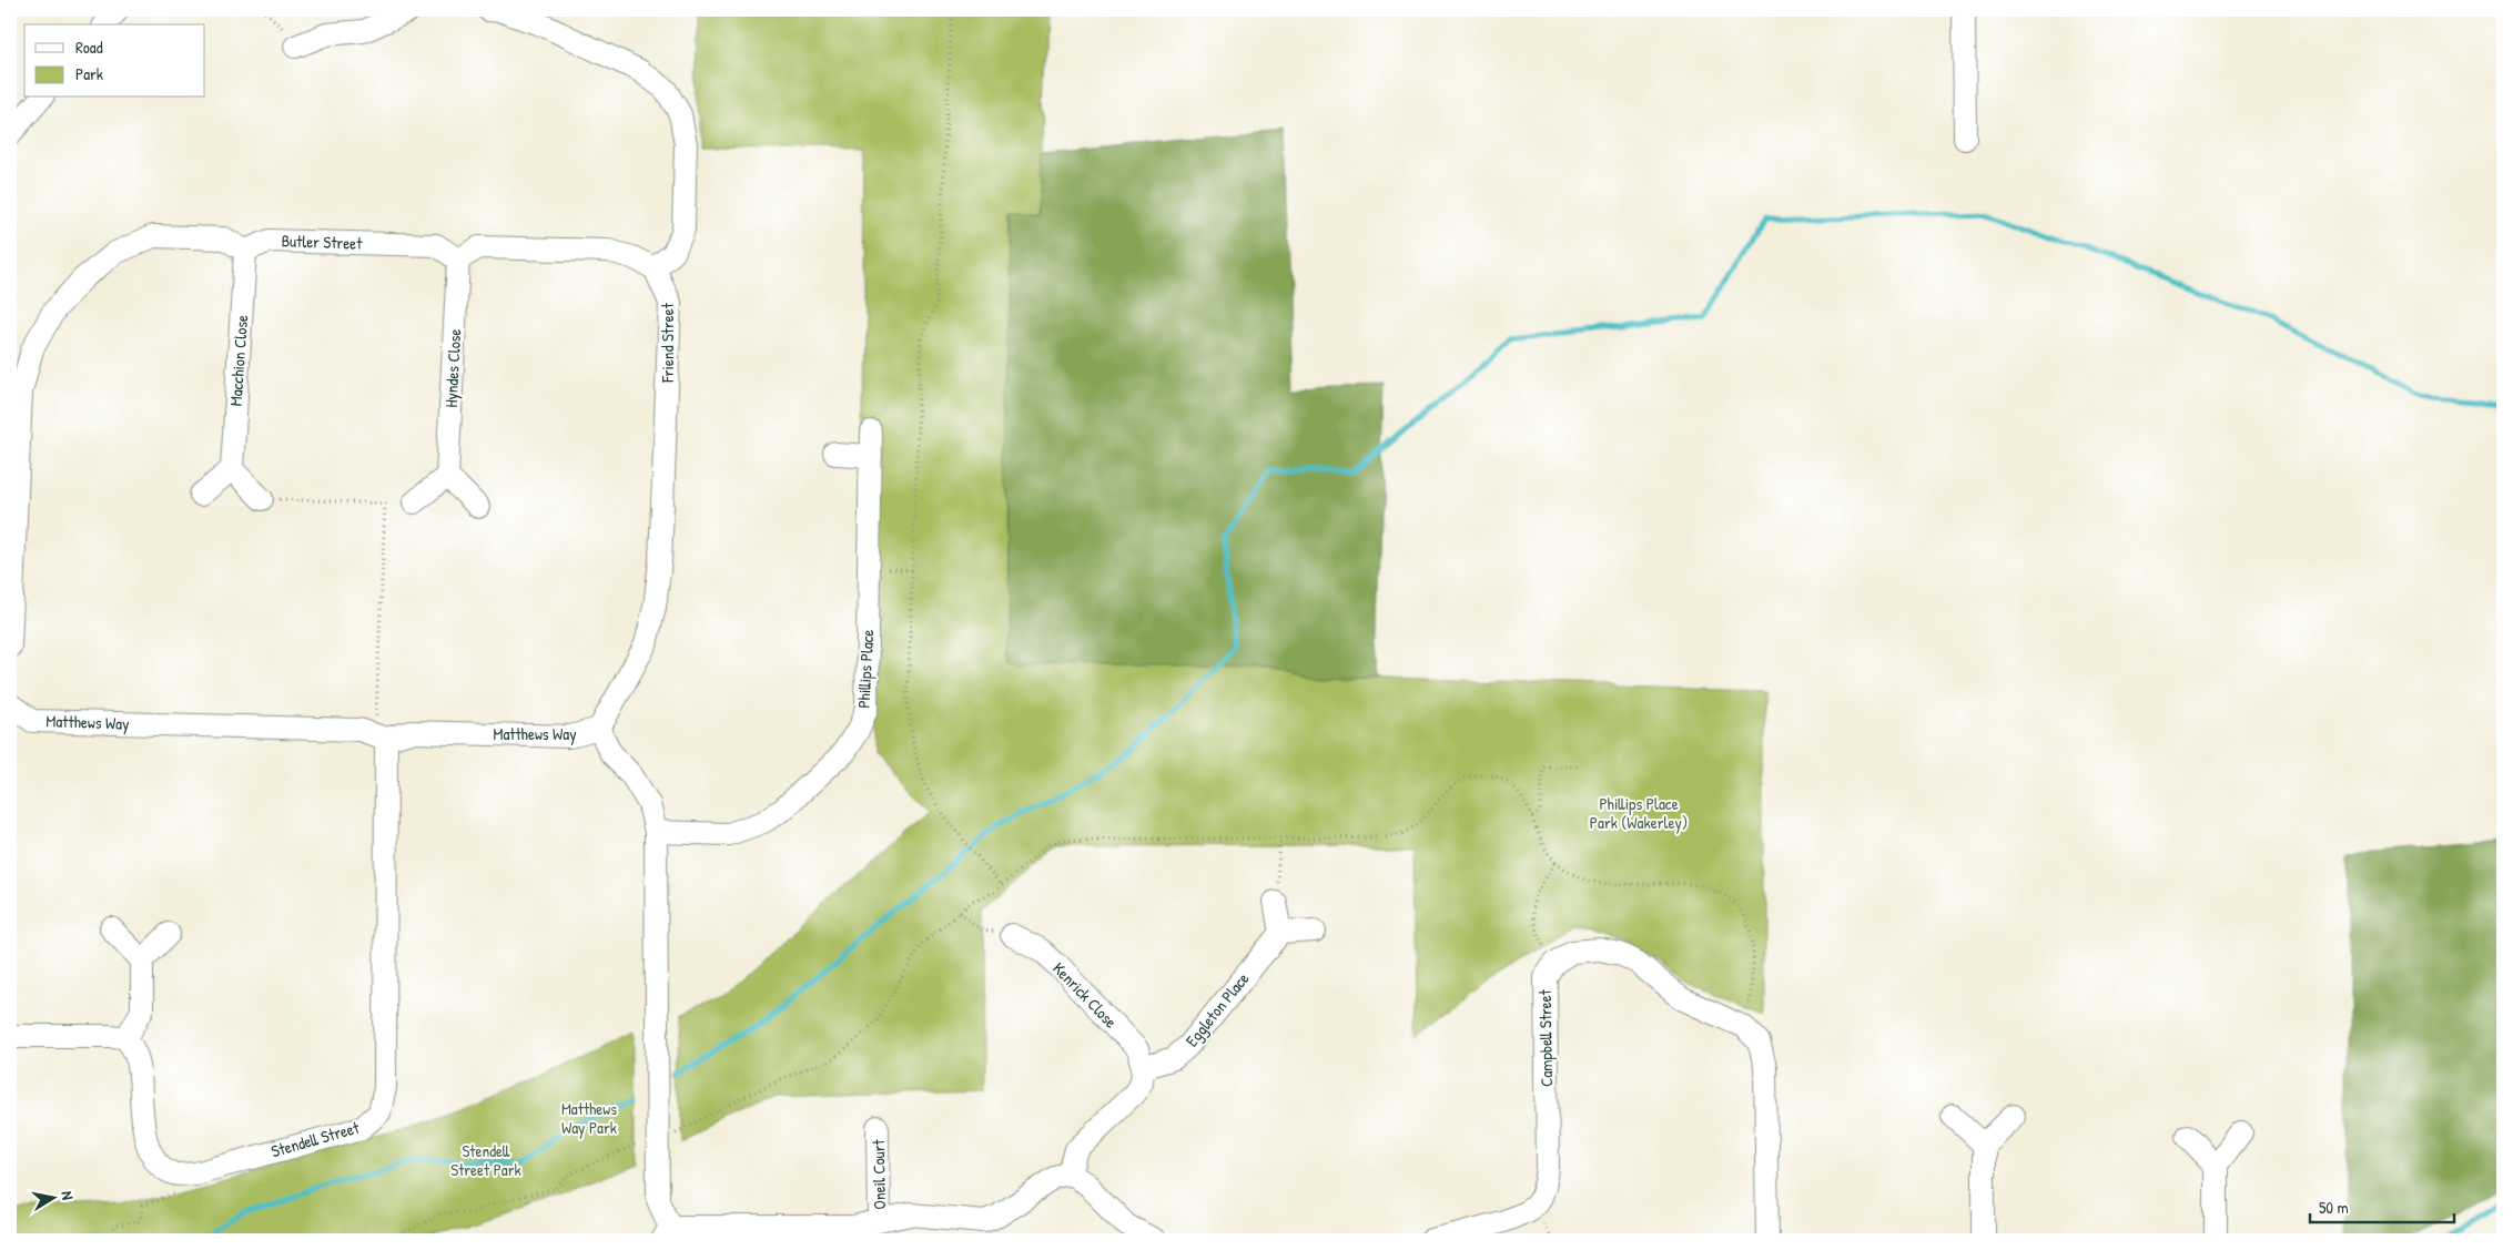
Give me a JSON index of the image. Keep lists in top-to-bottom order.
{
  "streets": {
    "street": [
      "Butler Street",
      "Friend Street",
      "Macchion Close",
      "Hyndes Close",
      "Phillips Place",
      "Matthews Way",
      "Kenrick Close",
      "Eggleton Place",
      "Campbell Street",
      "Stendell Street",
      "Oneil Court"
    ]
  },
  "crossings": [
    ["Butler Street", "Macchion Close"],
    ["Butler Street", "Hyndes Close"],
    ["Friend Street", "Matthews Way"],
    ["Phillips Place", "Matthews Way"],
    ["Matthews Way", "Stendell Street"],
    ["Kenrick Close", "Eggleton Place"]
  ],
  "parks": ["Phillips Place Park (Wakerley)", "Matthews Way Park", "Stendell Street Park"],
  "legend": ["Road", "Park"],
  "scale_bar": "50 m",
  "north": "right"
}
